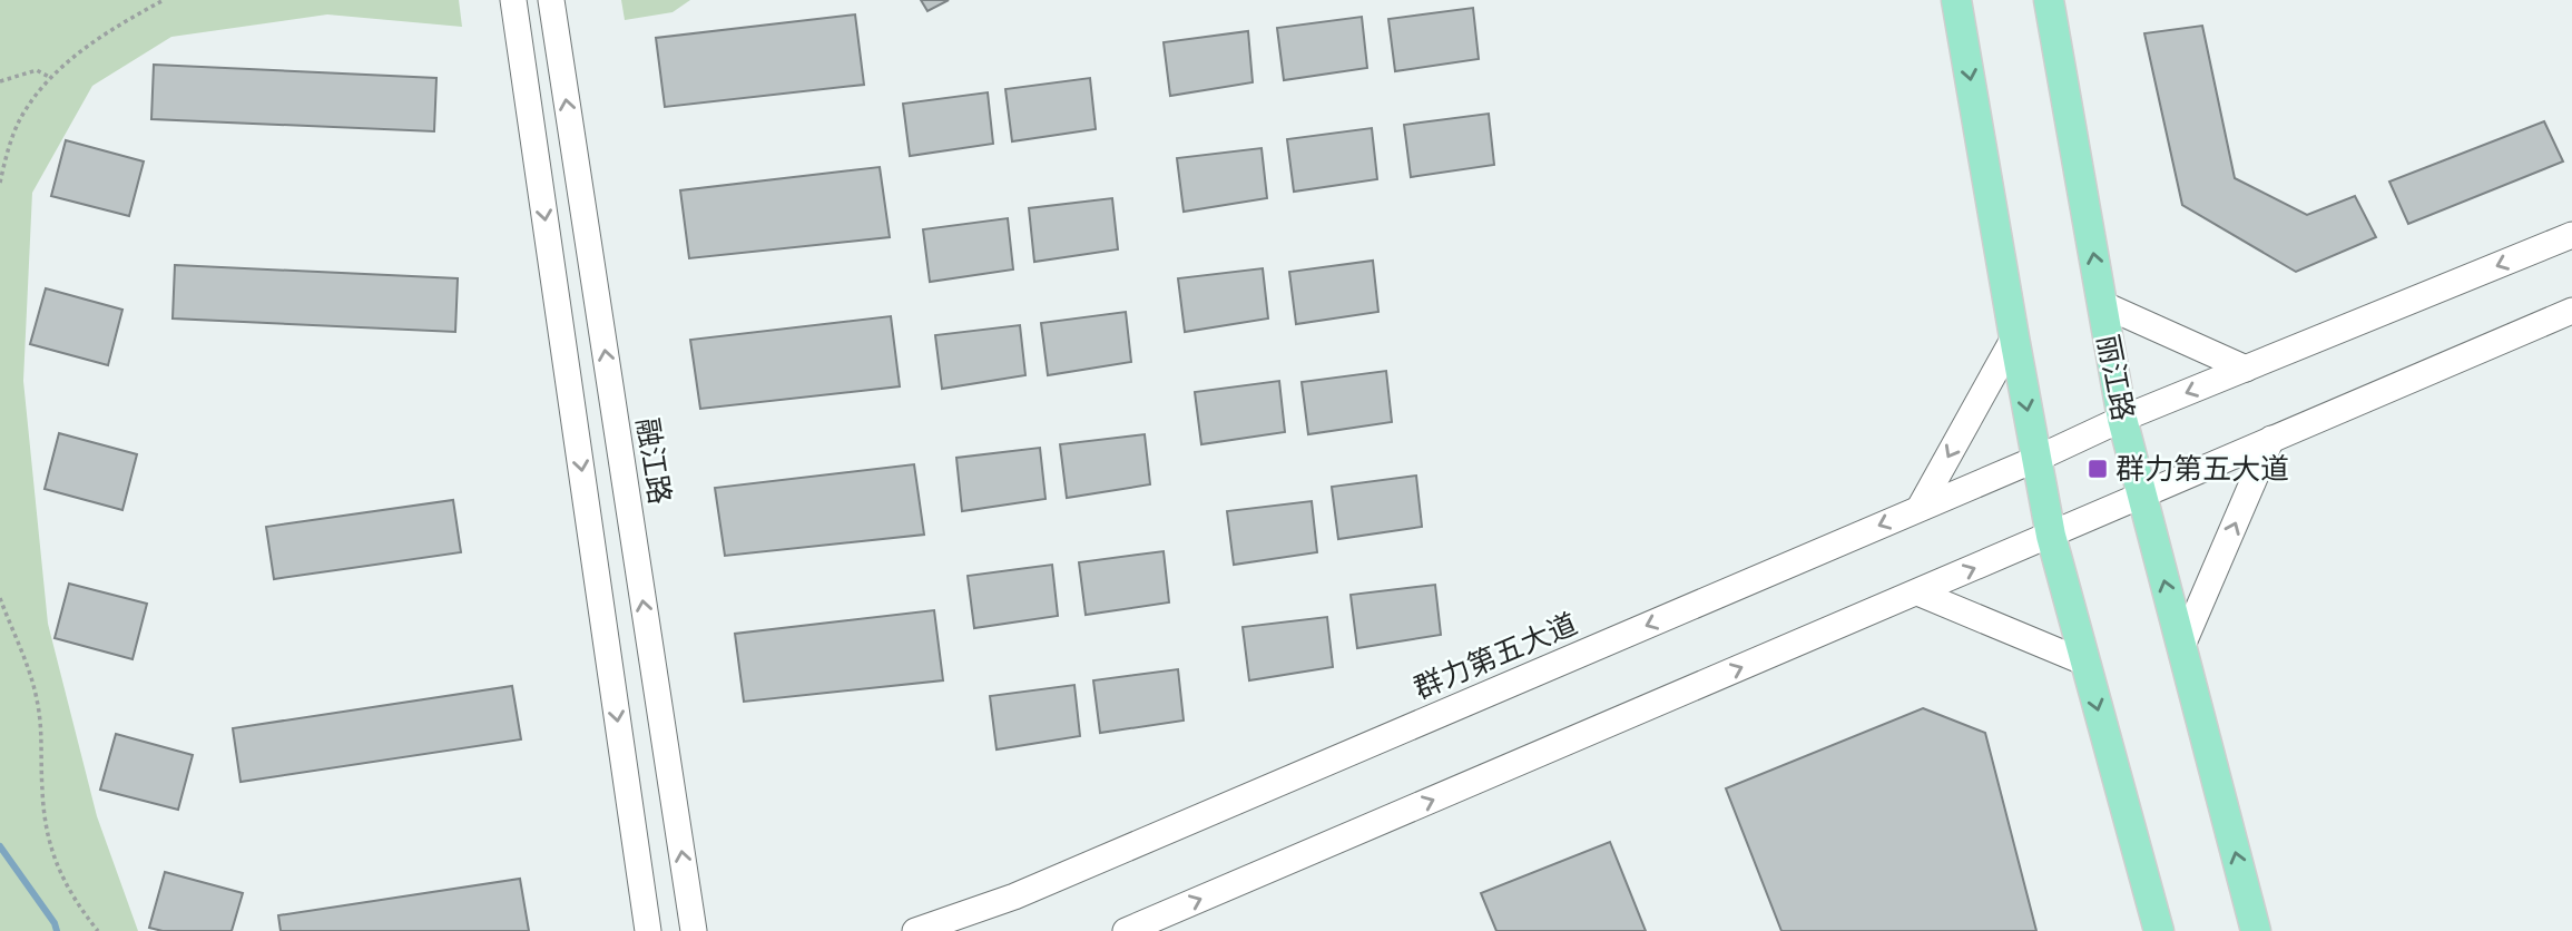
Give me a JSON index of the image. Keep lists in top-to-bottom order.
{
  "streets": {
    "main road": ["丽江路", "融江路", "群力第五大道"]
  },
  "crossings": [
    ["丽江路", "群力第五大道"]
  ],
  "places": {
    "transit": ["群力第五大道"]
  }
}
